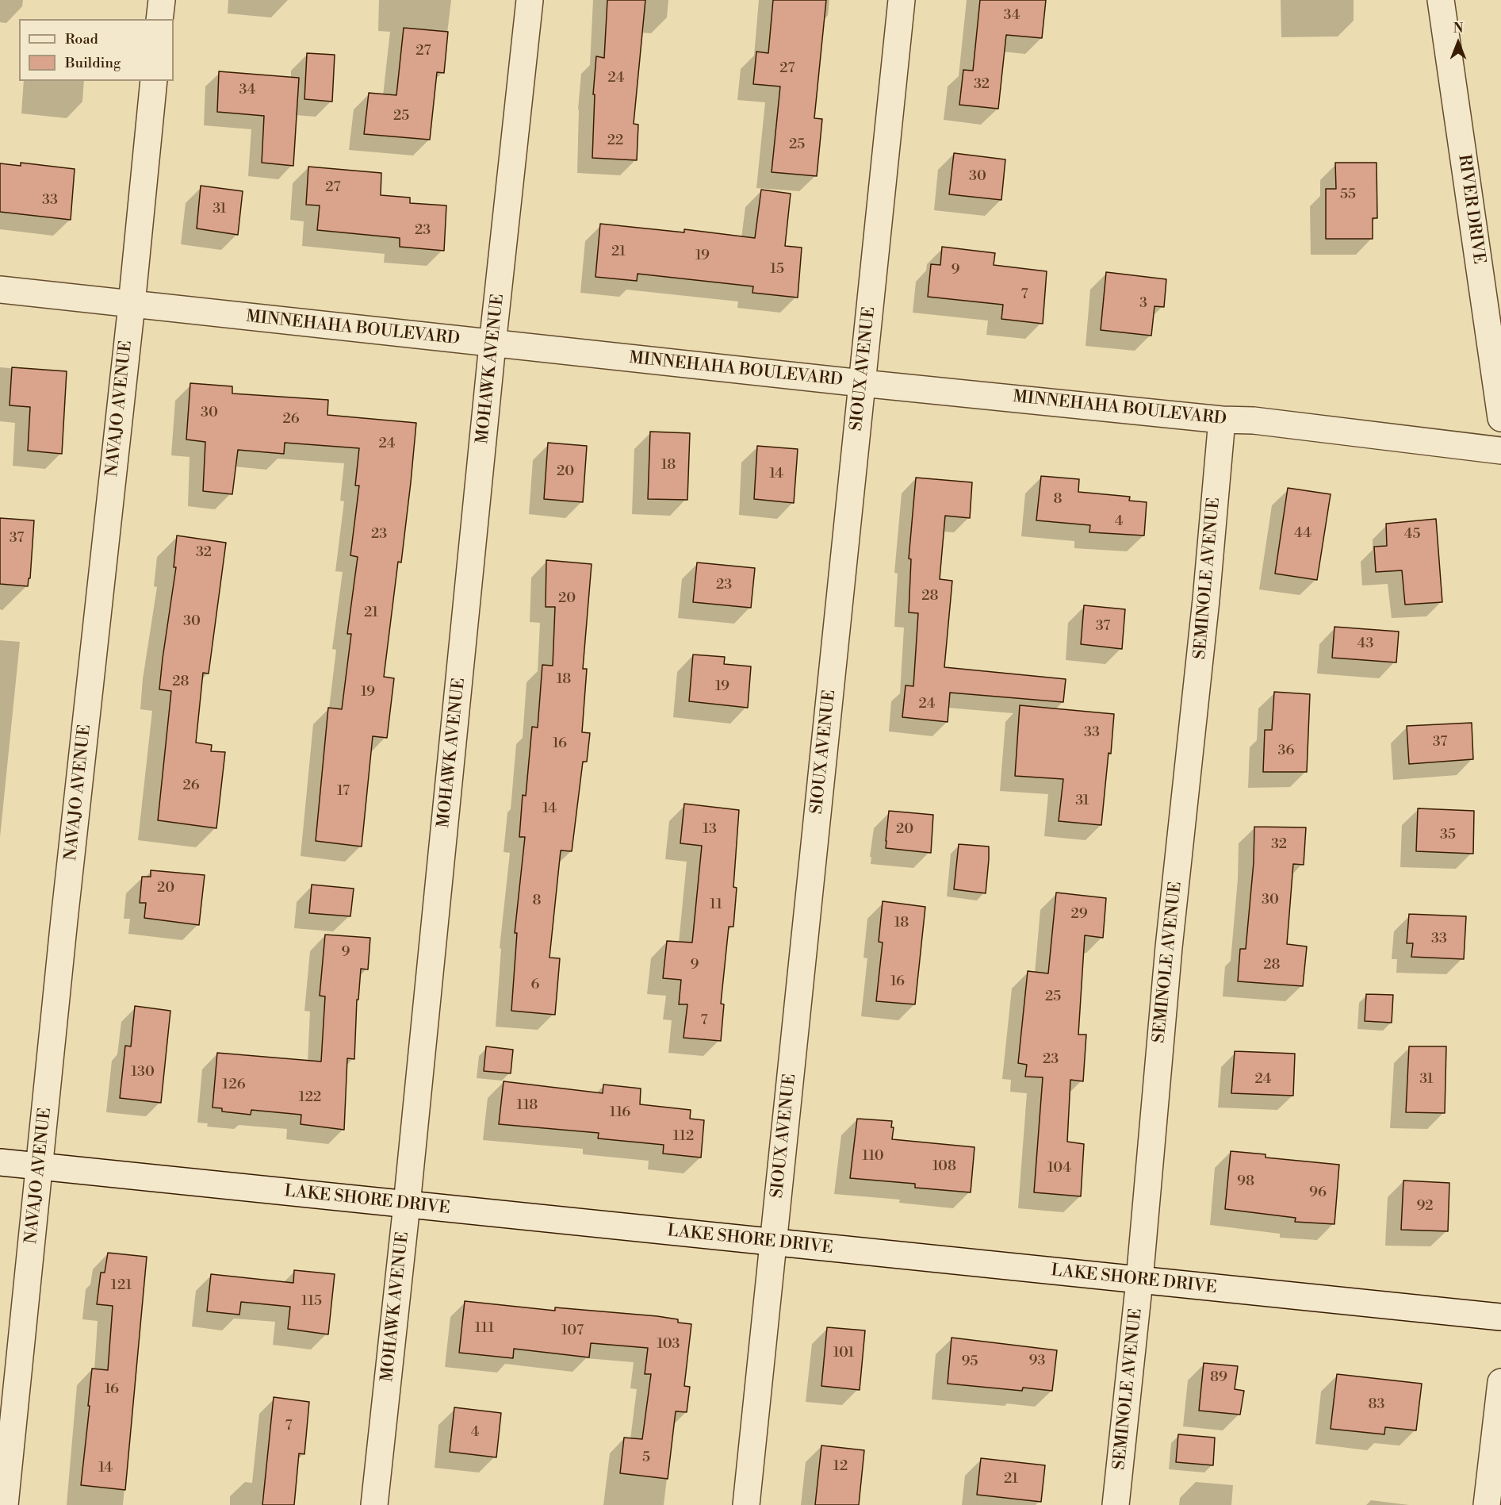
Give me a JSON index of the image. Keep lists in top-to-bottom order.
{
  "streets": {
    "street": [
      "RIVER DRIVE",
      "MINNEHAHA BOULEVARD",
      "MOHAWK AVENUE",
      "SIOUX AVENUE",
      "NAVAJO AVENUE",
      "SEMINOLE AVENUE",
      "LAKE SHORE DRIVE"
    ]
  },
  "crossings": [
    ["MINNEHAHA BOULEVARD", "MOHAWK AVENUE"],
    ["MINNEHAHA BOULEVARD", "SIOUX AVENUE"],
    ["MINNEHAHA BOULEVARD", "NAVAJO AVENUE"],
    ["MINNEHAHA BOULEVARD", "SEMINOLE AVENUE"],
    ["MOHAWK AVENUE", "LAKE SHORE DRIVE"],
    ["SIOUX AVENUE", "LAKE SHORE DRIVE"],
    ["NAVAJO AVENUE", "LAKE SHORE DRIVE"],
    ["SEMINOLE AVENUE", "LAKE SHORE DRIVE"]
  ],
  "house_numbers": [
    "34",
    "27",
    "27",
    "24",
    "32",
    "34",
    "25",
    "22",
    "25",
    "30",
    "27",
    "55",
    "33",
    "31",
    "23",
    "21",
    "19",
    "15",
    "9",
    "7",
    "3",
    "30",
    "26",
    "24",
    "18",
    "20",
    "14",
    "8",
    "4",
    "44",
    "23",
    "45",
    "37",
    "32",
    "23",
    "28",
    "20",
    "21",
    "30",
    "37",
    "43",
    "18",
    "28",
    "19",
    "19",
    "24",
    "33",
    "37",
    "16",
    "36",
    "26",
    "17",
    "31",
    "14",
    "13",
    "20",
    "35",
    "32",
    "20",
    "30",
    "8",
    "11",
    "29",
    "18",
    "33",
    "9",
    "9",
    "28",
    "16",
    "6",
    "25",
    "7",
    "23",
    "130",
    "24",
    "31",
    "126",
    "122",
    "118",
    "116",
    "112",
    "110",
    "108",
    "104",
    "98",
    "96",
    "92",
    "121",
    "115",
    "111",
    "107",
    "103",
    "101",
    "93",
    "95",
    "89",
    "16",
    "83",
    "7",
    "4",
    "5",
    "12",
    "14",
    "21"
  ],
  "legend": ["Road", "Building"],
  "north": "top"
}
